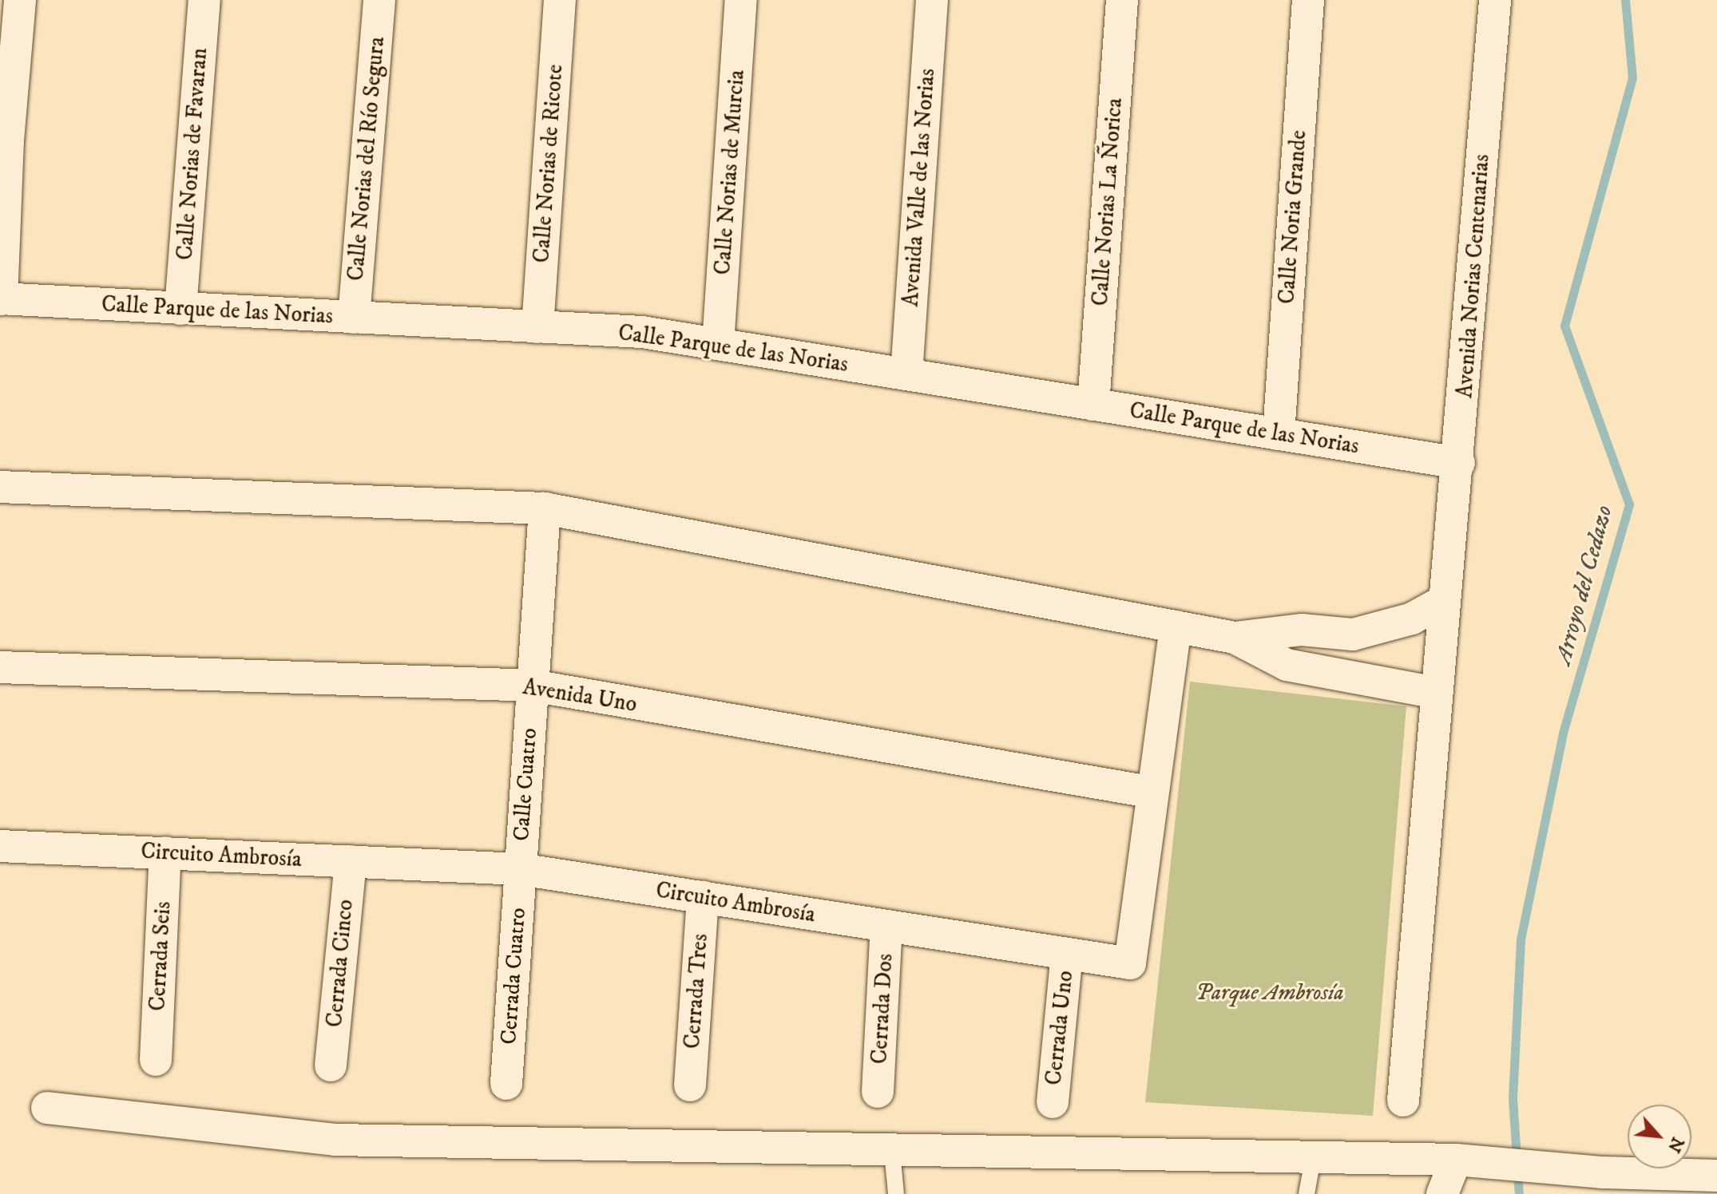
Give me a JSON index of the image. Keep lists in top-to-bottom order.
{
  "streets": {
    "street": [
      "Calle Norias de Favaran",
      "Calle Norias del Río Segura",
      "Calle Norias de Ricote",
      "Calle Norias de Murcia",
      "Avenida Valle de las Norias",
      "Calle Norias La Ñorica",
      "Calle Noria Grande",
      "Avenida Norias Centenarias",
      "Calle Parque de las Norias",
      "Avenida Uno",
      "Calle Cuatro",
      "Circuito Ambrosía",
      "Cerrada Seis",
      "Cerrada Cinco",
      "Cerrada Cuatro",
      "Cerrada Tres",
      "Cerrada Dos",
      "Cerrada Uno"
    ]
  },
  "crossings": [
    ["Calle Norias de Favaran", "Calle Parque de las Norias"],
    ["Calle Norias del Río Segura", "Calle Parque de las Norias"],
    ["Calle Norias de Ricote", "Calle Parque de las Norias"],
    ["Calle Norias de Murcia", "Calle Parque de las Norias"],
    ["Avenida Valle de las Norias", "Calle Parque de las Norias"],
    ["Calle Norias La Ñorica", "Calle Parque de las Norias"],
    ["Calle Noria Grande", "Calle Parque de las Norias"],
    ["Avenida Norias Centenarias", "Calle Parque de las Norias"],
    ["Avenida Uno", "Calle Cuatro"],
    ["Avenida Uno", "Circuito Ambrosía"],
    ["Calle Cuatro", "Circuito Ambrosía"],
    ["Calle Cuatro", "Cerrada Cuatro"],
    ["Circuito Ambrosía", "Cerrada Seis"],
    ["Circuito Ambrosía", "Cerrada Cinco"],
    ["Circuito Ambrosía", "Cerrada Cuatro"],
    ["Circuito Ambrosía", "Cerrada Tres"],
    ["Circuito Ambrosía", "Cerrada Dos"],
    ["Circuito Ambrosía", "Cerrada Uno"]
  ],
  "water": ["Arroyo del Cedazo"],
  "parks": ["Parque Ambrosía"],
  "north": "bottom right"
}
